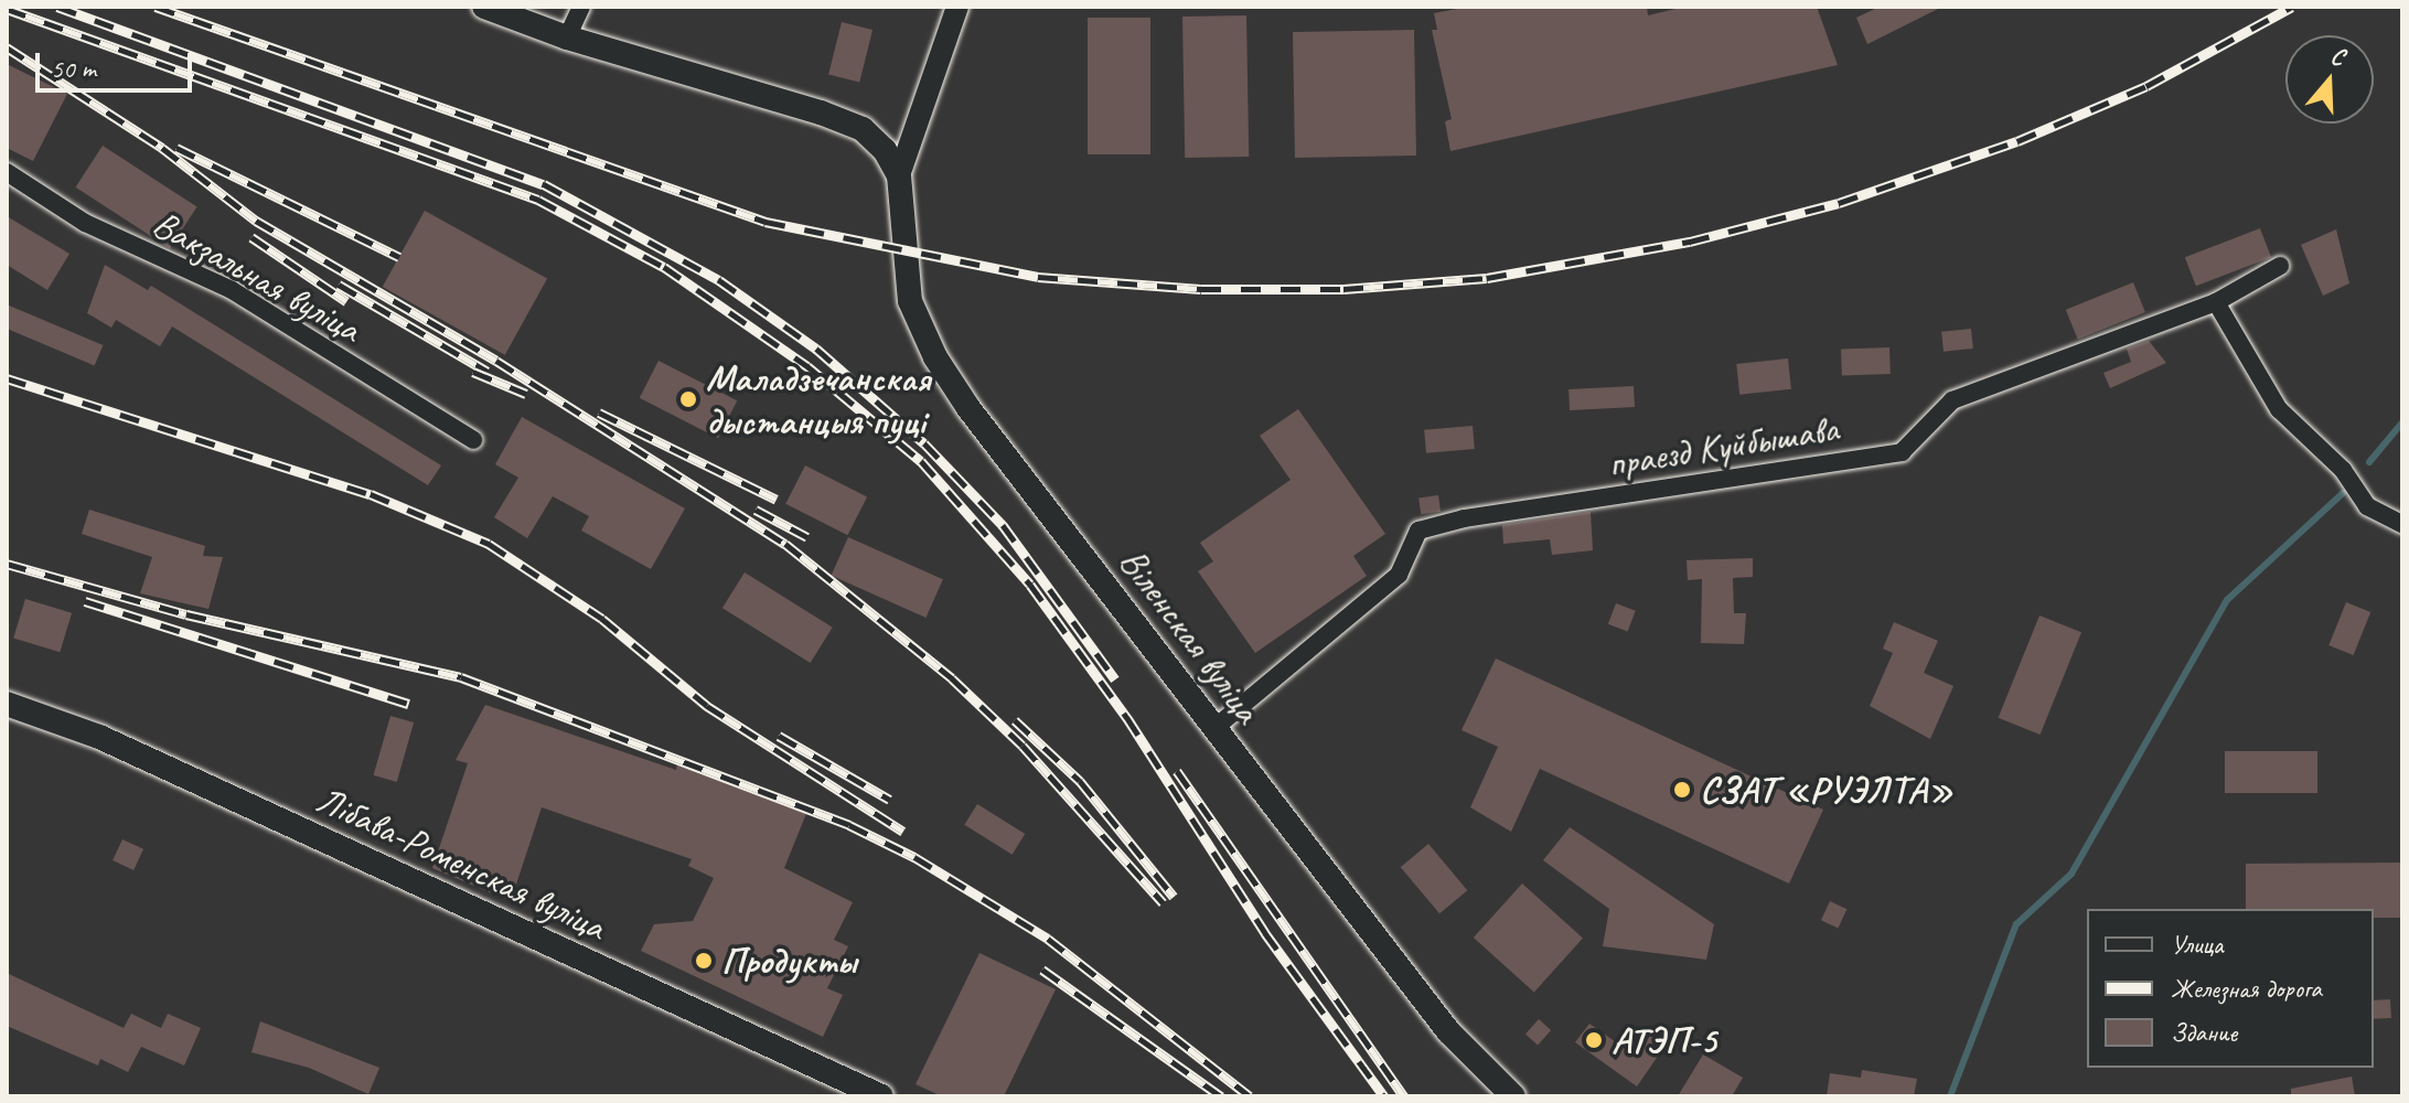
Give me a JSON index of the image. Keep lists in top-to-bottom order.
{
  "streets": {
    "main road": ["Віленская вуліца", "Лібава-Роменская вуліца"],
    "street": ["Вакзальная вуліца", "праезд Куйбышава"]
  },
  "crossings": [
    ["праезд Куйбышава", "Віленская вуліца"]
  ],
  "places": [
    "Маладзечанская дыстанцыя пуці",
    "СЗАТ «РУЭЛТА»",
    "Продукты",
    "АТЭП-5"
  ],
  "legend": ["Улица", "Железная дорога", "Здание"],
  "scale_bar": "50 m",
  "north": "top"
}
